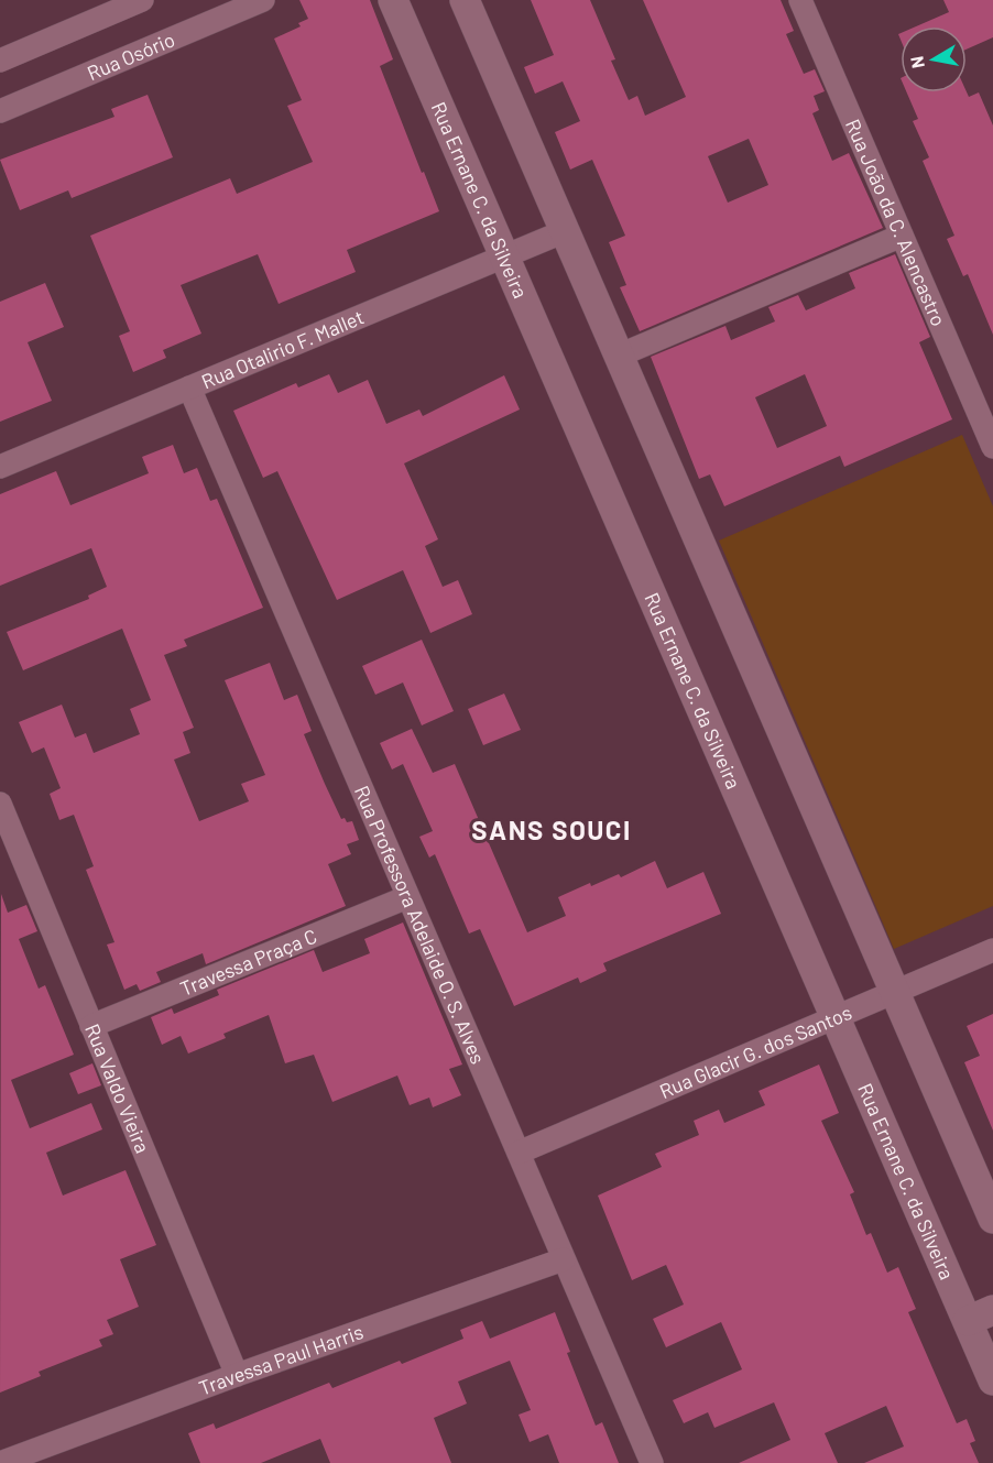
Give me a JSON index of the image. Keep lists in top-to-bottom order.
{
  "streets": {
    "street": [
      "Rua Osório",
      "Rua Ernane C. da Silveira",
      "Rua João da C. Alencastro",
      "Rua Otalirio F. Mallet",
      "Rua Professora Adelaide O. S. Alves",
      "Travessa Praça C",
      "Rua Glacir G. dos Santos",
      "Rua Valdo Vieira",
      "Travessa Paul Harris"
    ]
  },
  "crossings": [
    ["Rua Ernane C. da Silveira", "Rua Otalirio F. Mallet"],
    ["Rua Ernane C. da Silveira", "Rua Glacir G. dos Santos"],
    ["Rua Otalirio F. Mallet", "Rua Professora Adelaide O. S. Alves"],
    ["Rua Professora Adelaide O. S. Alves", "Travessa Praça C"],
    ["Rua Professora Adelaide O. S. Alves", "Rua Glacir G. dos Santos"],
    ["Rua Professora Adelaide O. S. Alves", "Travessa Paul Harris"],
    ["Travessa Praça C", "Rua Valdo Vieira"],
    ["Rua Valdo Vieira", "Travessa Paul Harris"]
  ],
  "districts": ["SANS SOUCI"],
  "north": "left"
}
